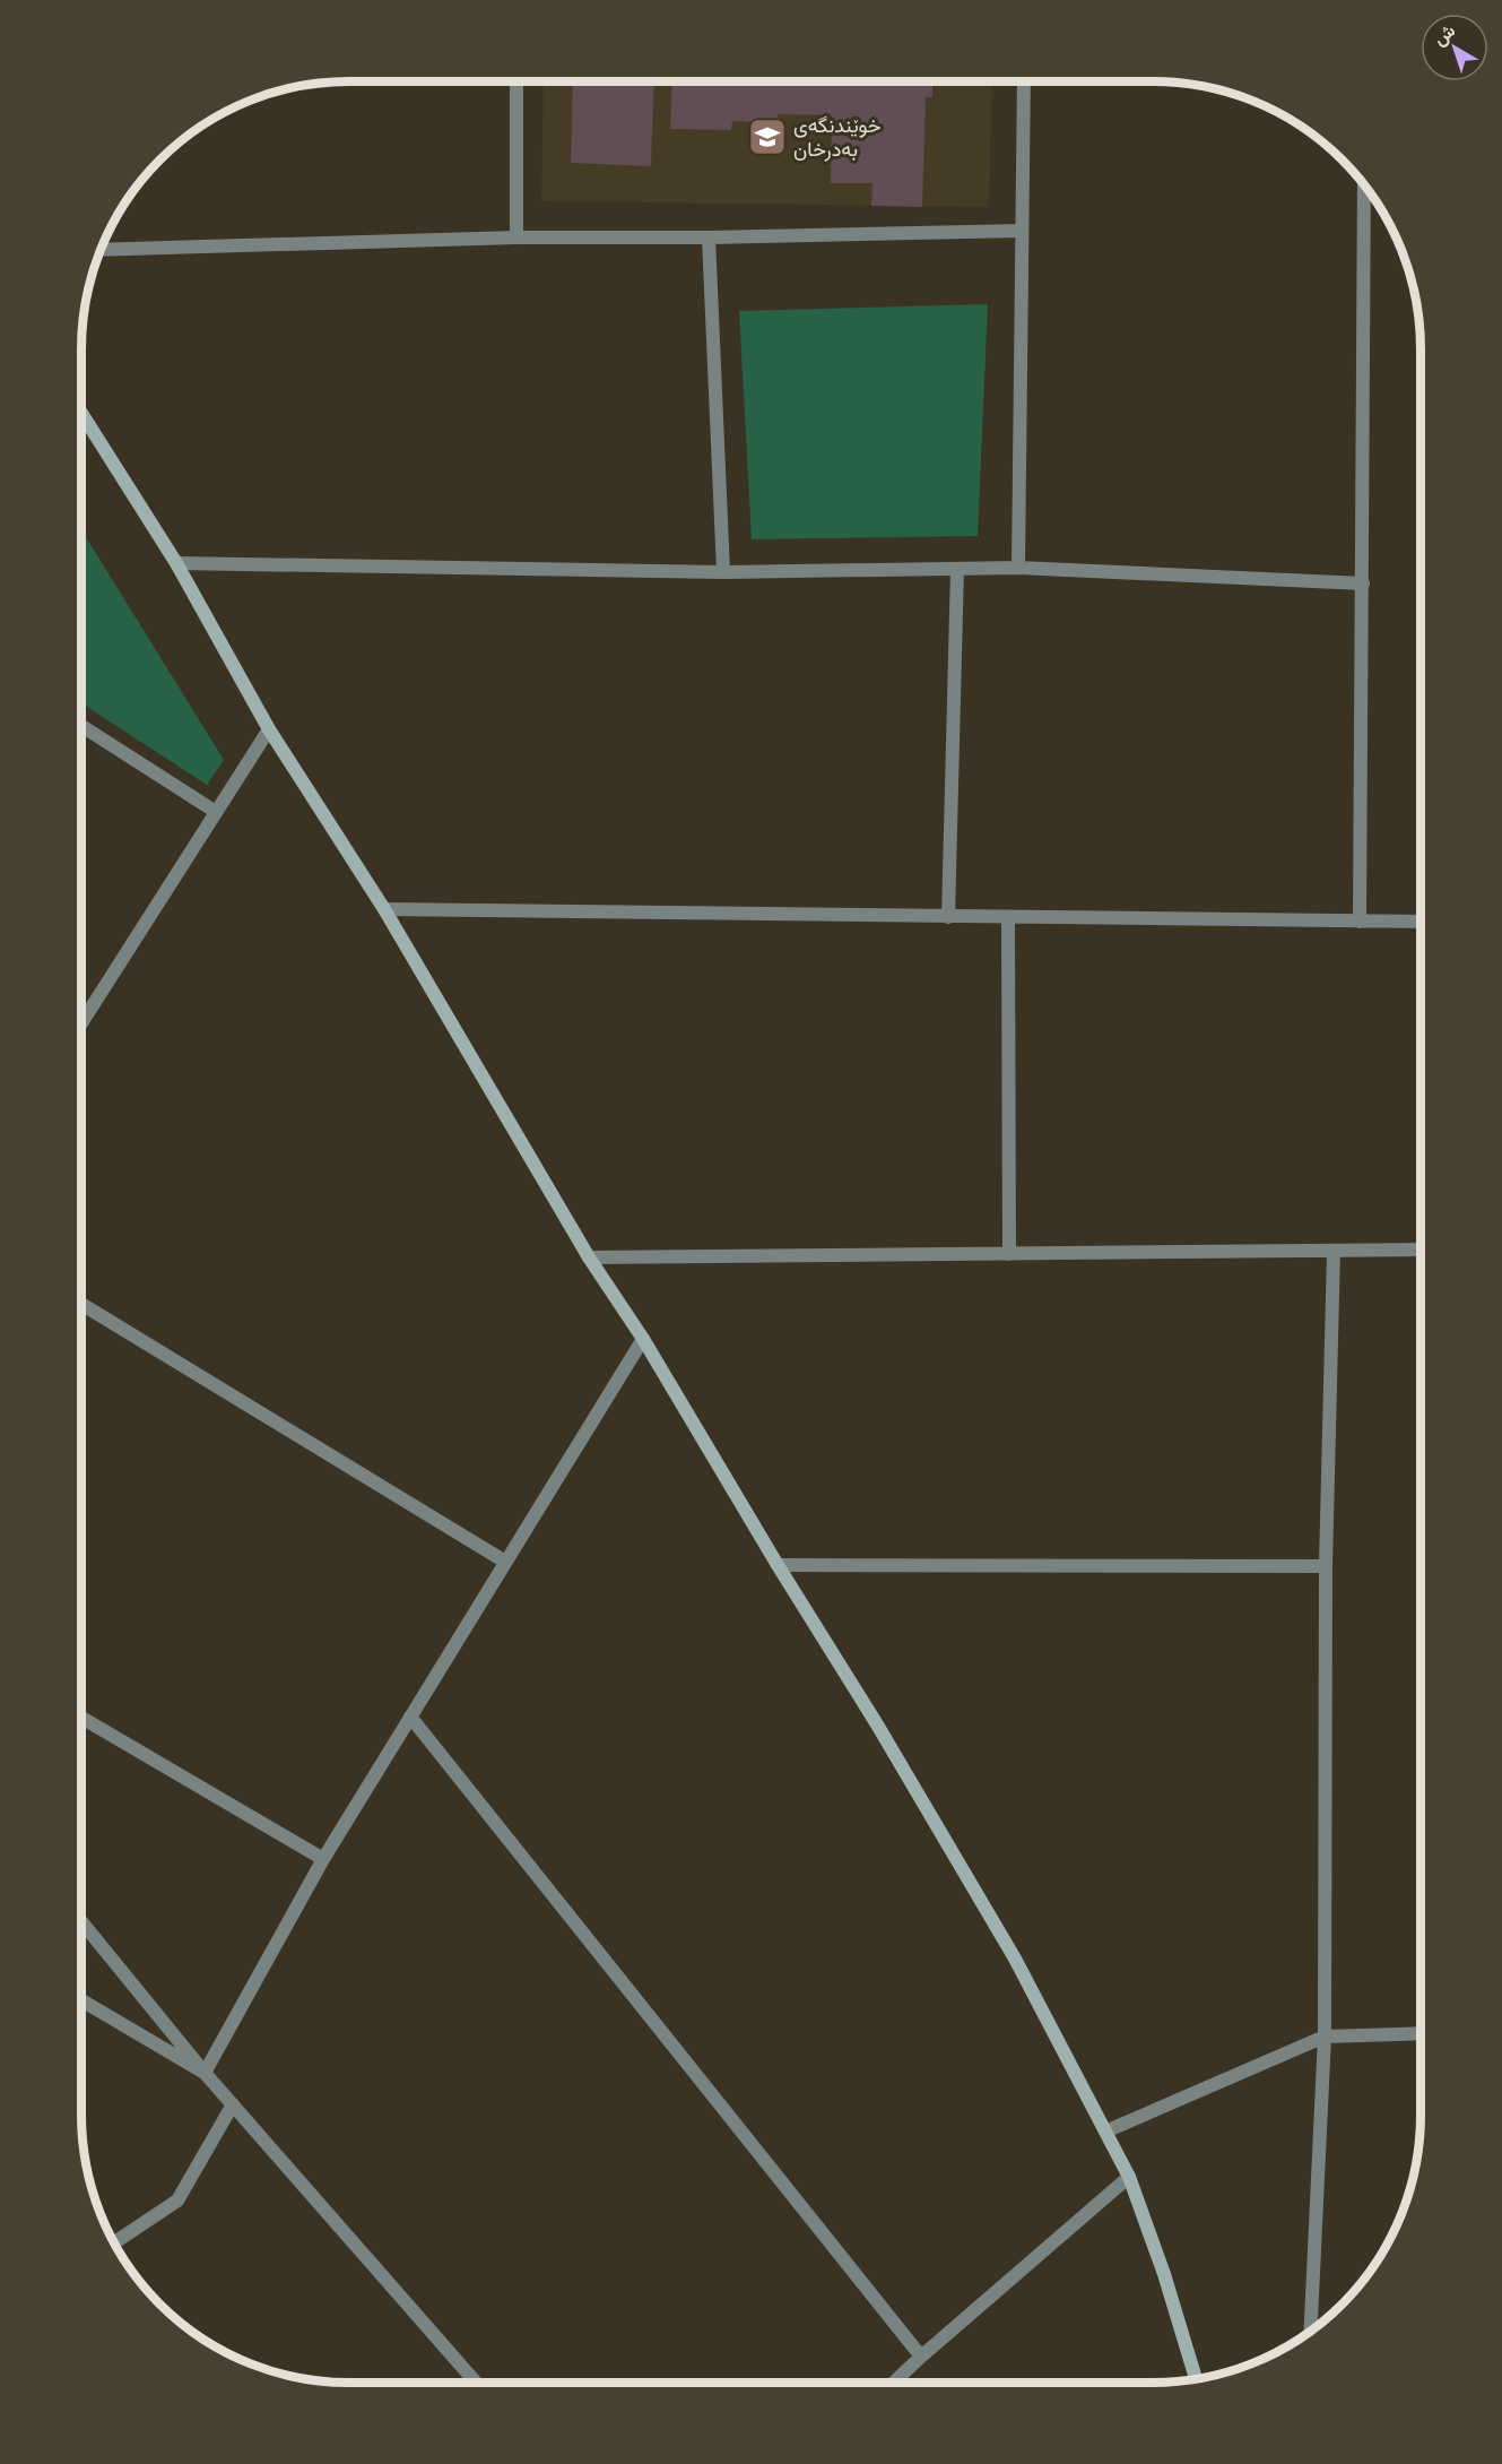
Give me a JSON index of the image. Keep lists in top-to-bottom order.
{
  "places": {
    "school or university": ["خوێندنگەی بەدرخان"]
  },
  "north": "top left"
}
